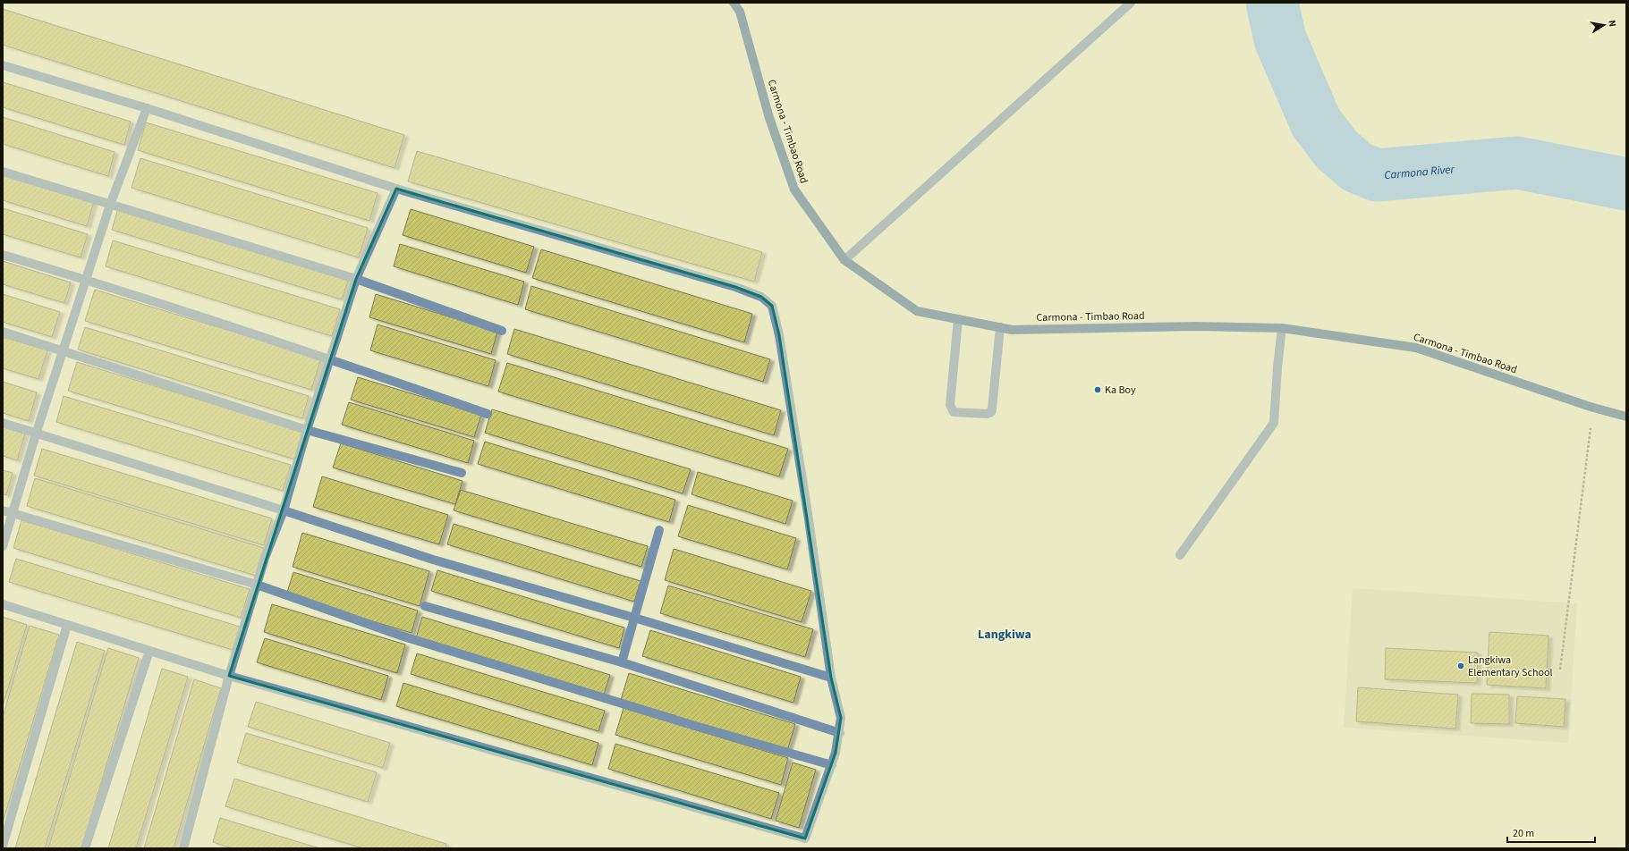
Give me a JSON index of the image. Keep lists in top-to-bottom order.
{
  "streets": {
    "main road": ["Carmona - Timbao Road"]
  },
  "districts": ["Langkiwa"],
  "water": ["Carmona River"],
  "places": ["Ka Boy", "Langkiwa Elementary School"],
  "scale_bar": "20 m",
  "north": "right"
}
